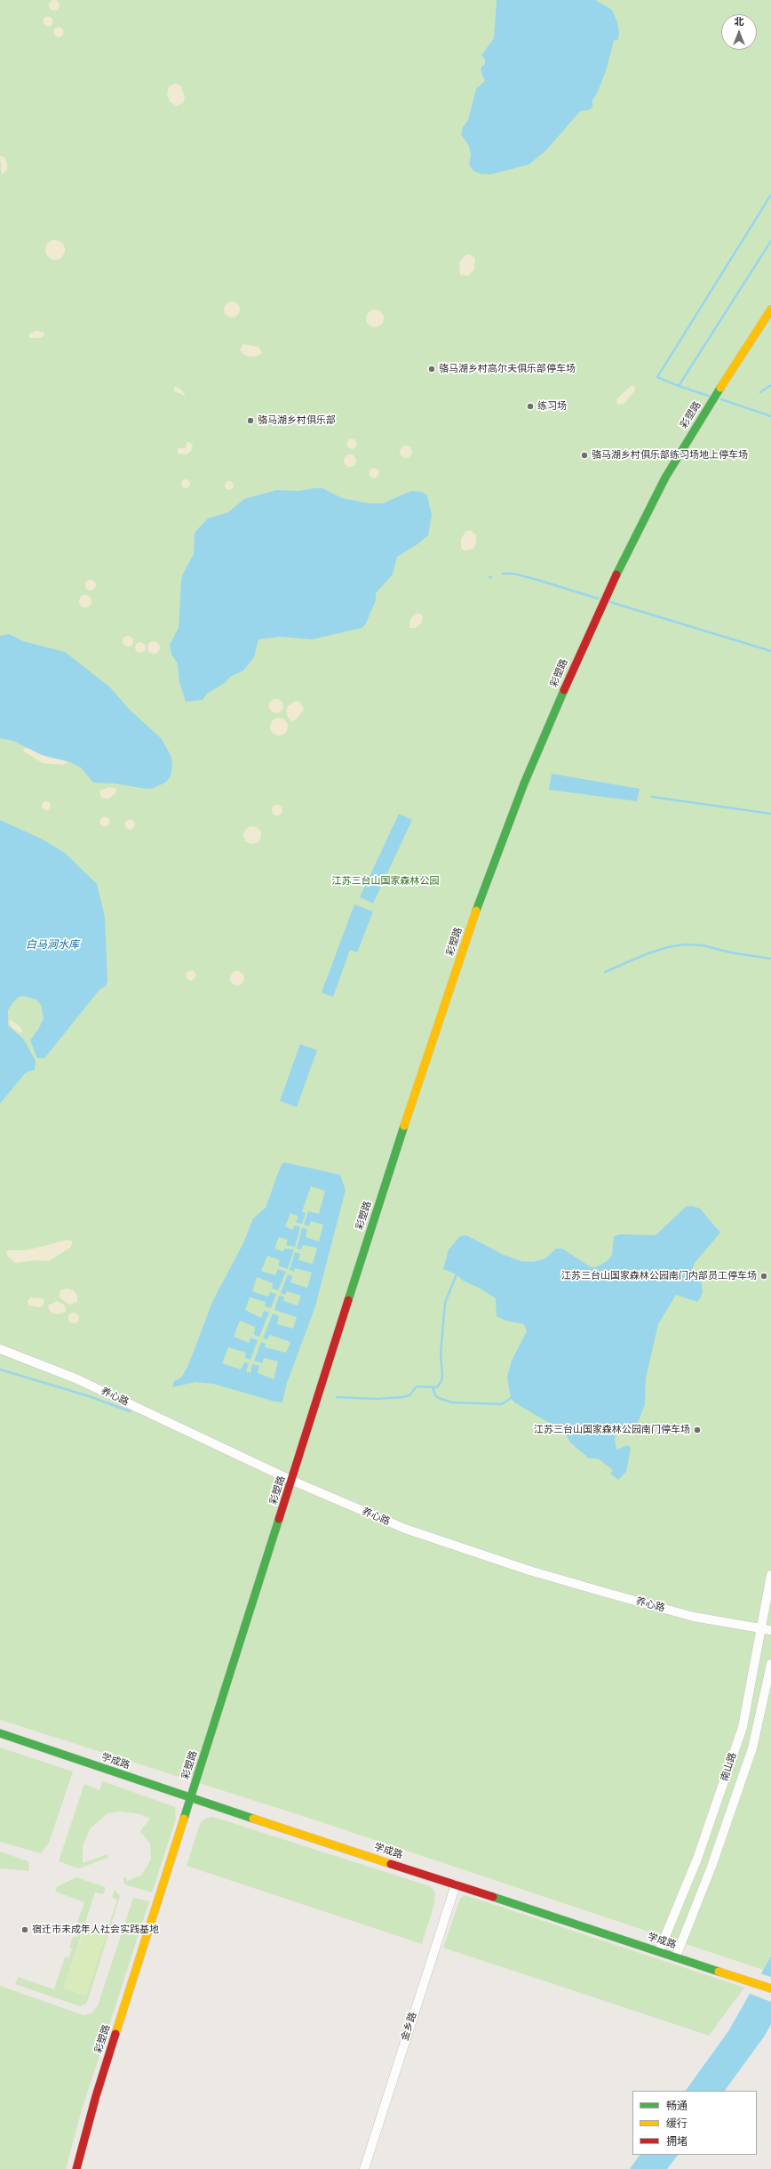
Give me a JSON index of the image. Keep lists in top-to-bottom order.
{
  "streets": {
    "street": [
      "彩塑路",
      "养心路",
      "学成路",
      "南山路",
      "金乡路"
    ]
  },
  "crossings": [
    ["彩塑路", "养心路"],
    ["彩塑路", "学成路"],
    ["养心路", "南山路"],
    ["学成路", "南山路"],
    ["学成路", "金乡路"]
  ],
  "water": ["白马涧水库"],
  "parks": ["江苏三台山国家森林公园"],
  "places": [
    "骆马湖乡村高尔夫俱乐部停车场",
    "练习场",
    "骆马湖乡村俱乐部",
    "骆马湖乡村俱乐部练习场地上停车场",
    "江苏三台山国家森林公园南门内部员工停车场",
    "江苏三台山国家森林公园南门停车场",
    "宿迁市未成年人社会实践基地"
  ],
  "legend": ["畅通", "缓行", "拥堵"],
  "north": "top"
}
